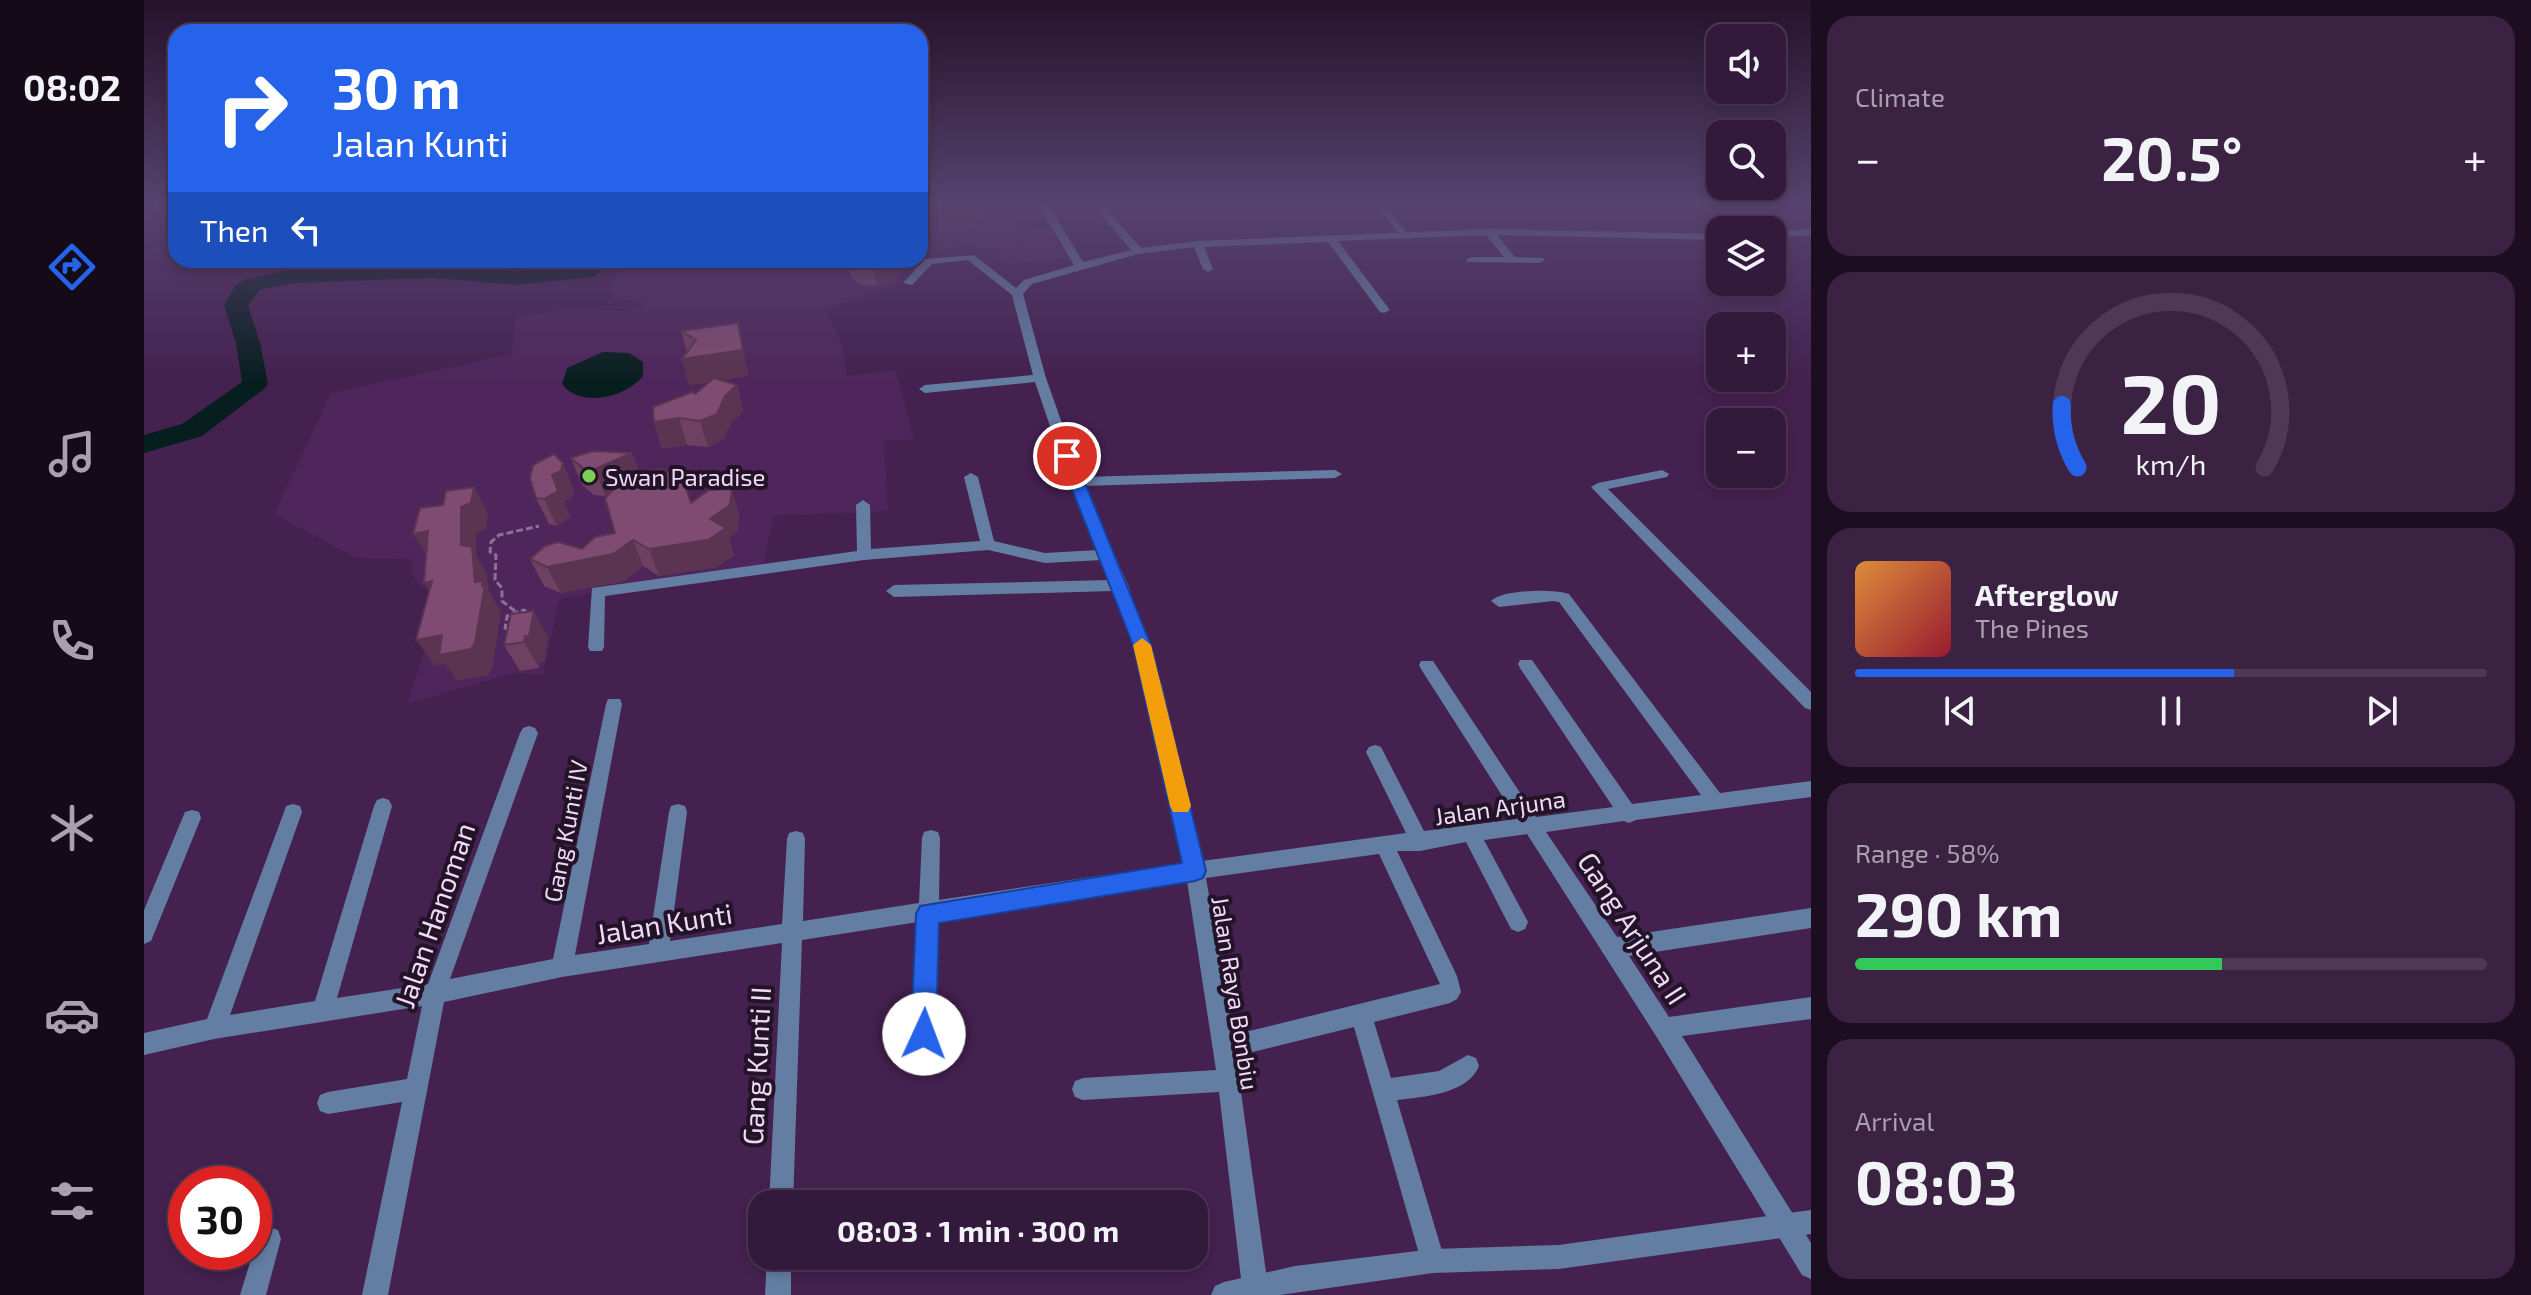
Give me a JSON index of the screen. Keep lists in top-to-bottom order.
{
  "streets": {
    "street": [
      "Jalan Arjuna",
      "Gang Kunti IV",
      "Jalan Hanoman",
      "Jalan Kunti",
      "Gang Arjuna II",
      "Jalan Raya Bonbiu",
      "Gang Kunti II"
    ]
  },
  "crossings": [
    ["Jalan Arjuna", "Jalan Kunti"],
    ["Jalan Arjuna", "Gang Arjuna II"],
    ["Jalan Arjuna", "Jalan Raya Bonbiu"],
    ["Gang Kunti IV", "Jalan Kunti"],
    ["Jalan Hanoman", "Jalan Kunti"],
    ["Jalan Kunti", "Jalan Raya Bonbiu"],
    ["Jalan Kunti", "Gang Kunti II"]
  ],
  "places": ["Swan Paradise"],
  "page": {
    "tabs": "08:02",
    "tile": [
      "Climate",
      ["Range · 58%", "290 km"],
      ["Arrival", "08:03"]
    ],
    "map_buttons": ["+", "−"],
    "turn": ["30 m", "Jalan Kunti"],
    "heat": ["−", "20.5°", "+"],
    "then": "Then",
    "song": ["Afterglow", "The Pines"],
    "limit": "30",
    "trip": "08:03 · 1 min · 300 m",
    "gauge": ["20", "km/h"]
  }
}
